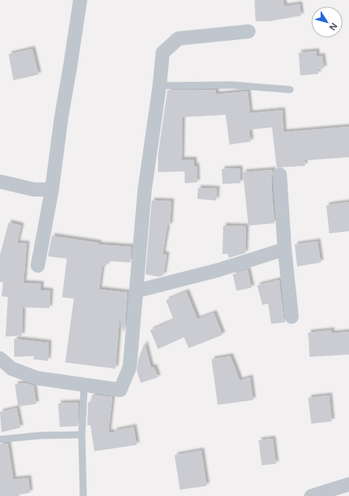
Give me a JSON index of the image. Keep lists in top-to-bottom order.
{
  "north": "bottom right"
}
